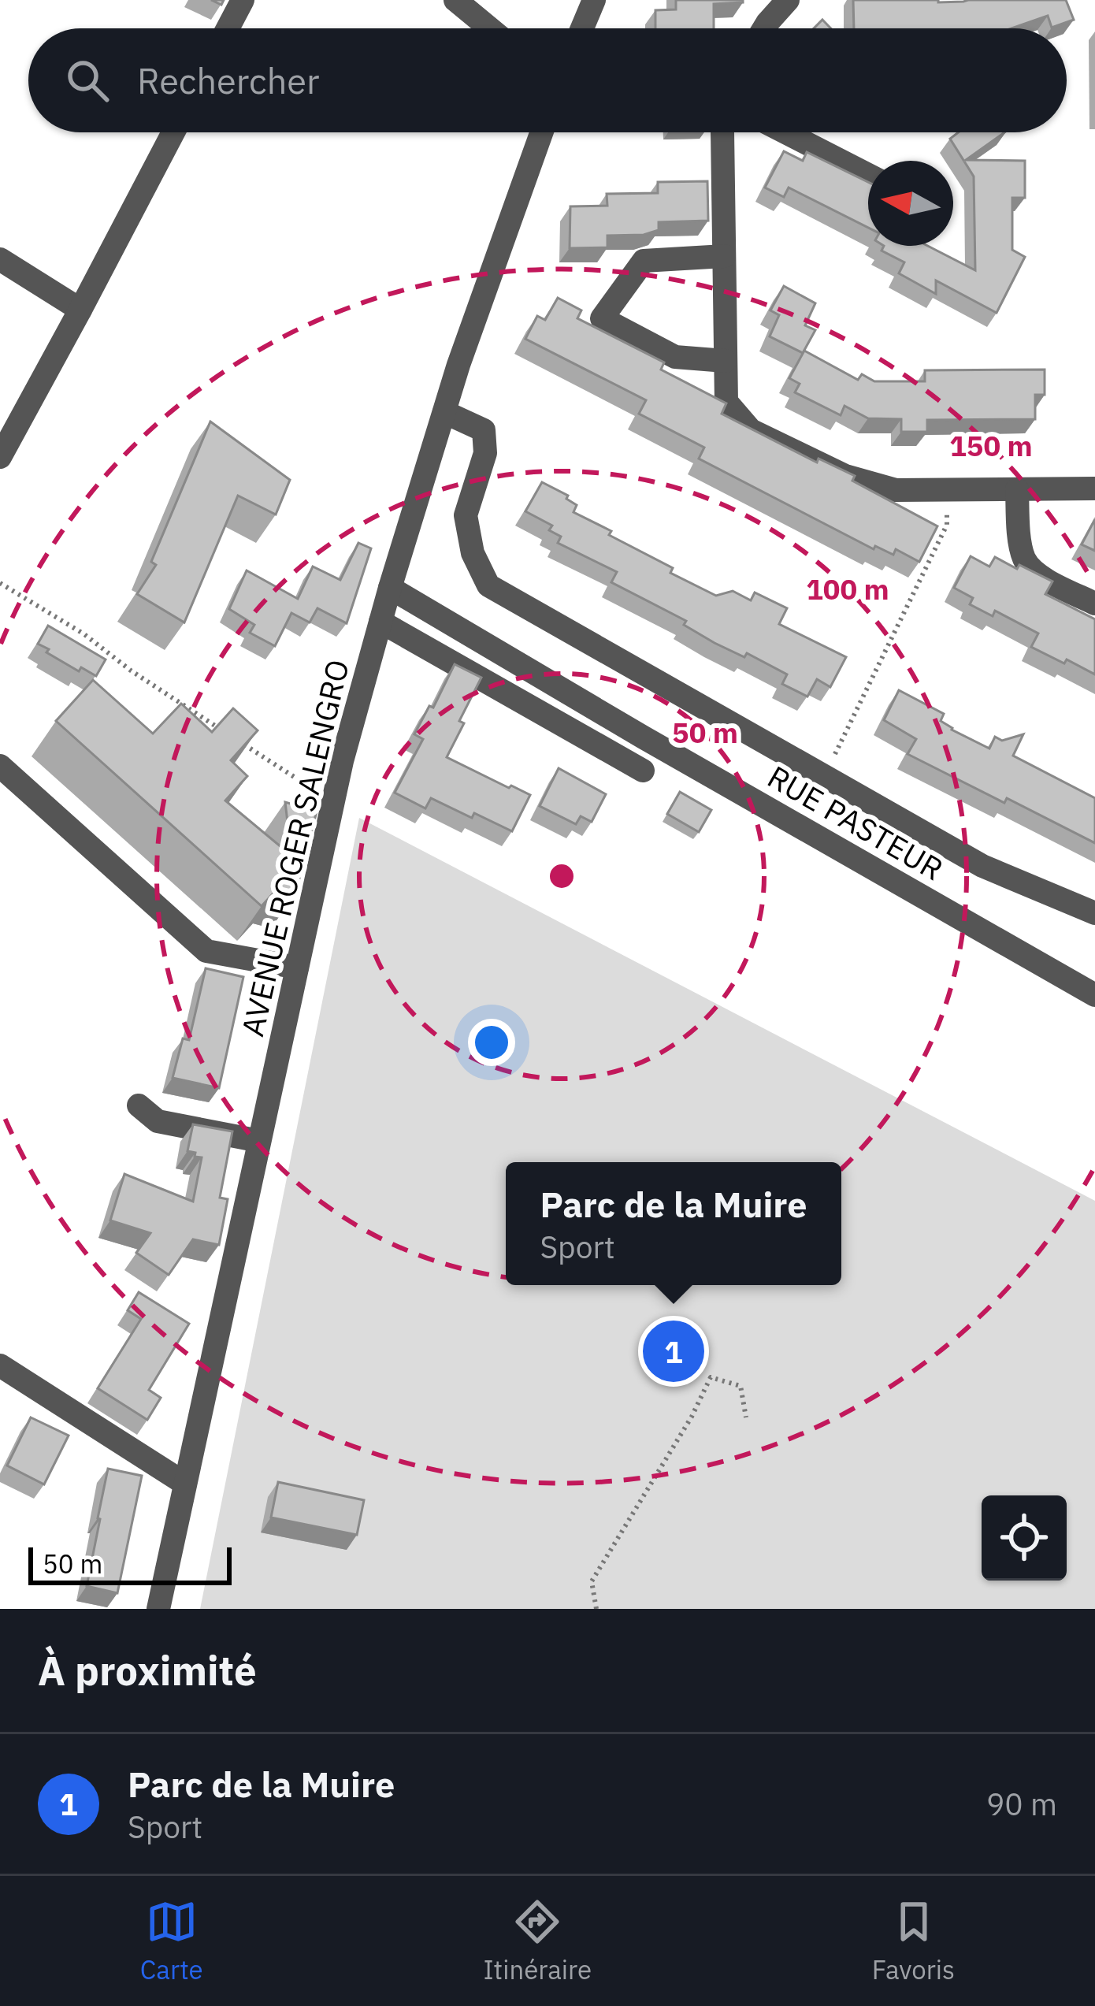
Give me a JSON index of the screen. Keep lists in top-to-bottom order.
{
  "streets": {
    "street": ["RUE PASTEUR", "AVENUE ROGER SALENGRO"]
  },
  "crossings": [
    ["RUE PASTEUR", "AVENUE ROGER SALENGRO"]
  ],
  "scale_bar": "50 m",
  "north": "left",
  "page": {
    "search": "Rechercher",
    "popup": ["Parc de la Muire", "Sport"],
    "pins": "1",
    "scale": "50 m",
    "heading": "À proximité",
    "list": [
      {
        "mark": "1",
        "name": "Parc de la Muire",
        "note": "Sport",
        "value": "90 m"
      }
    ],
    "nav": ["Carte", "Itinéraire", "Favoris"]
  },
  "rings": ["150 m", "100 m", "50 m"]
}
